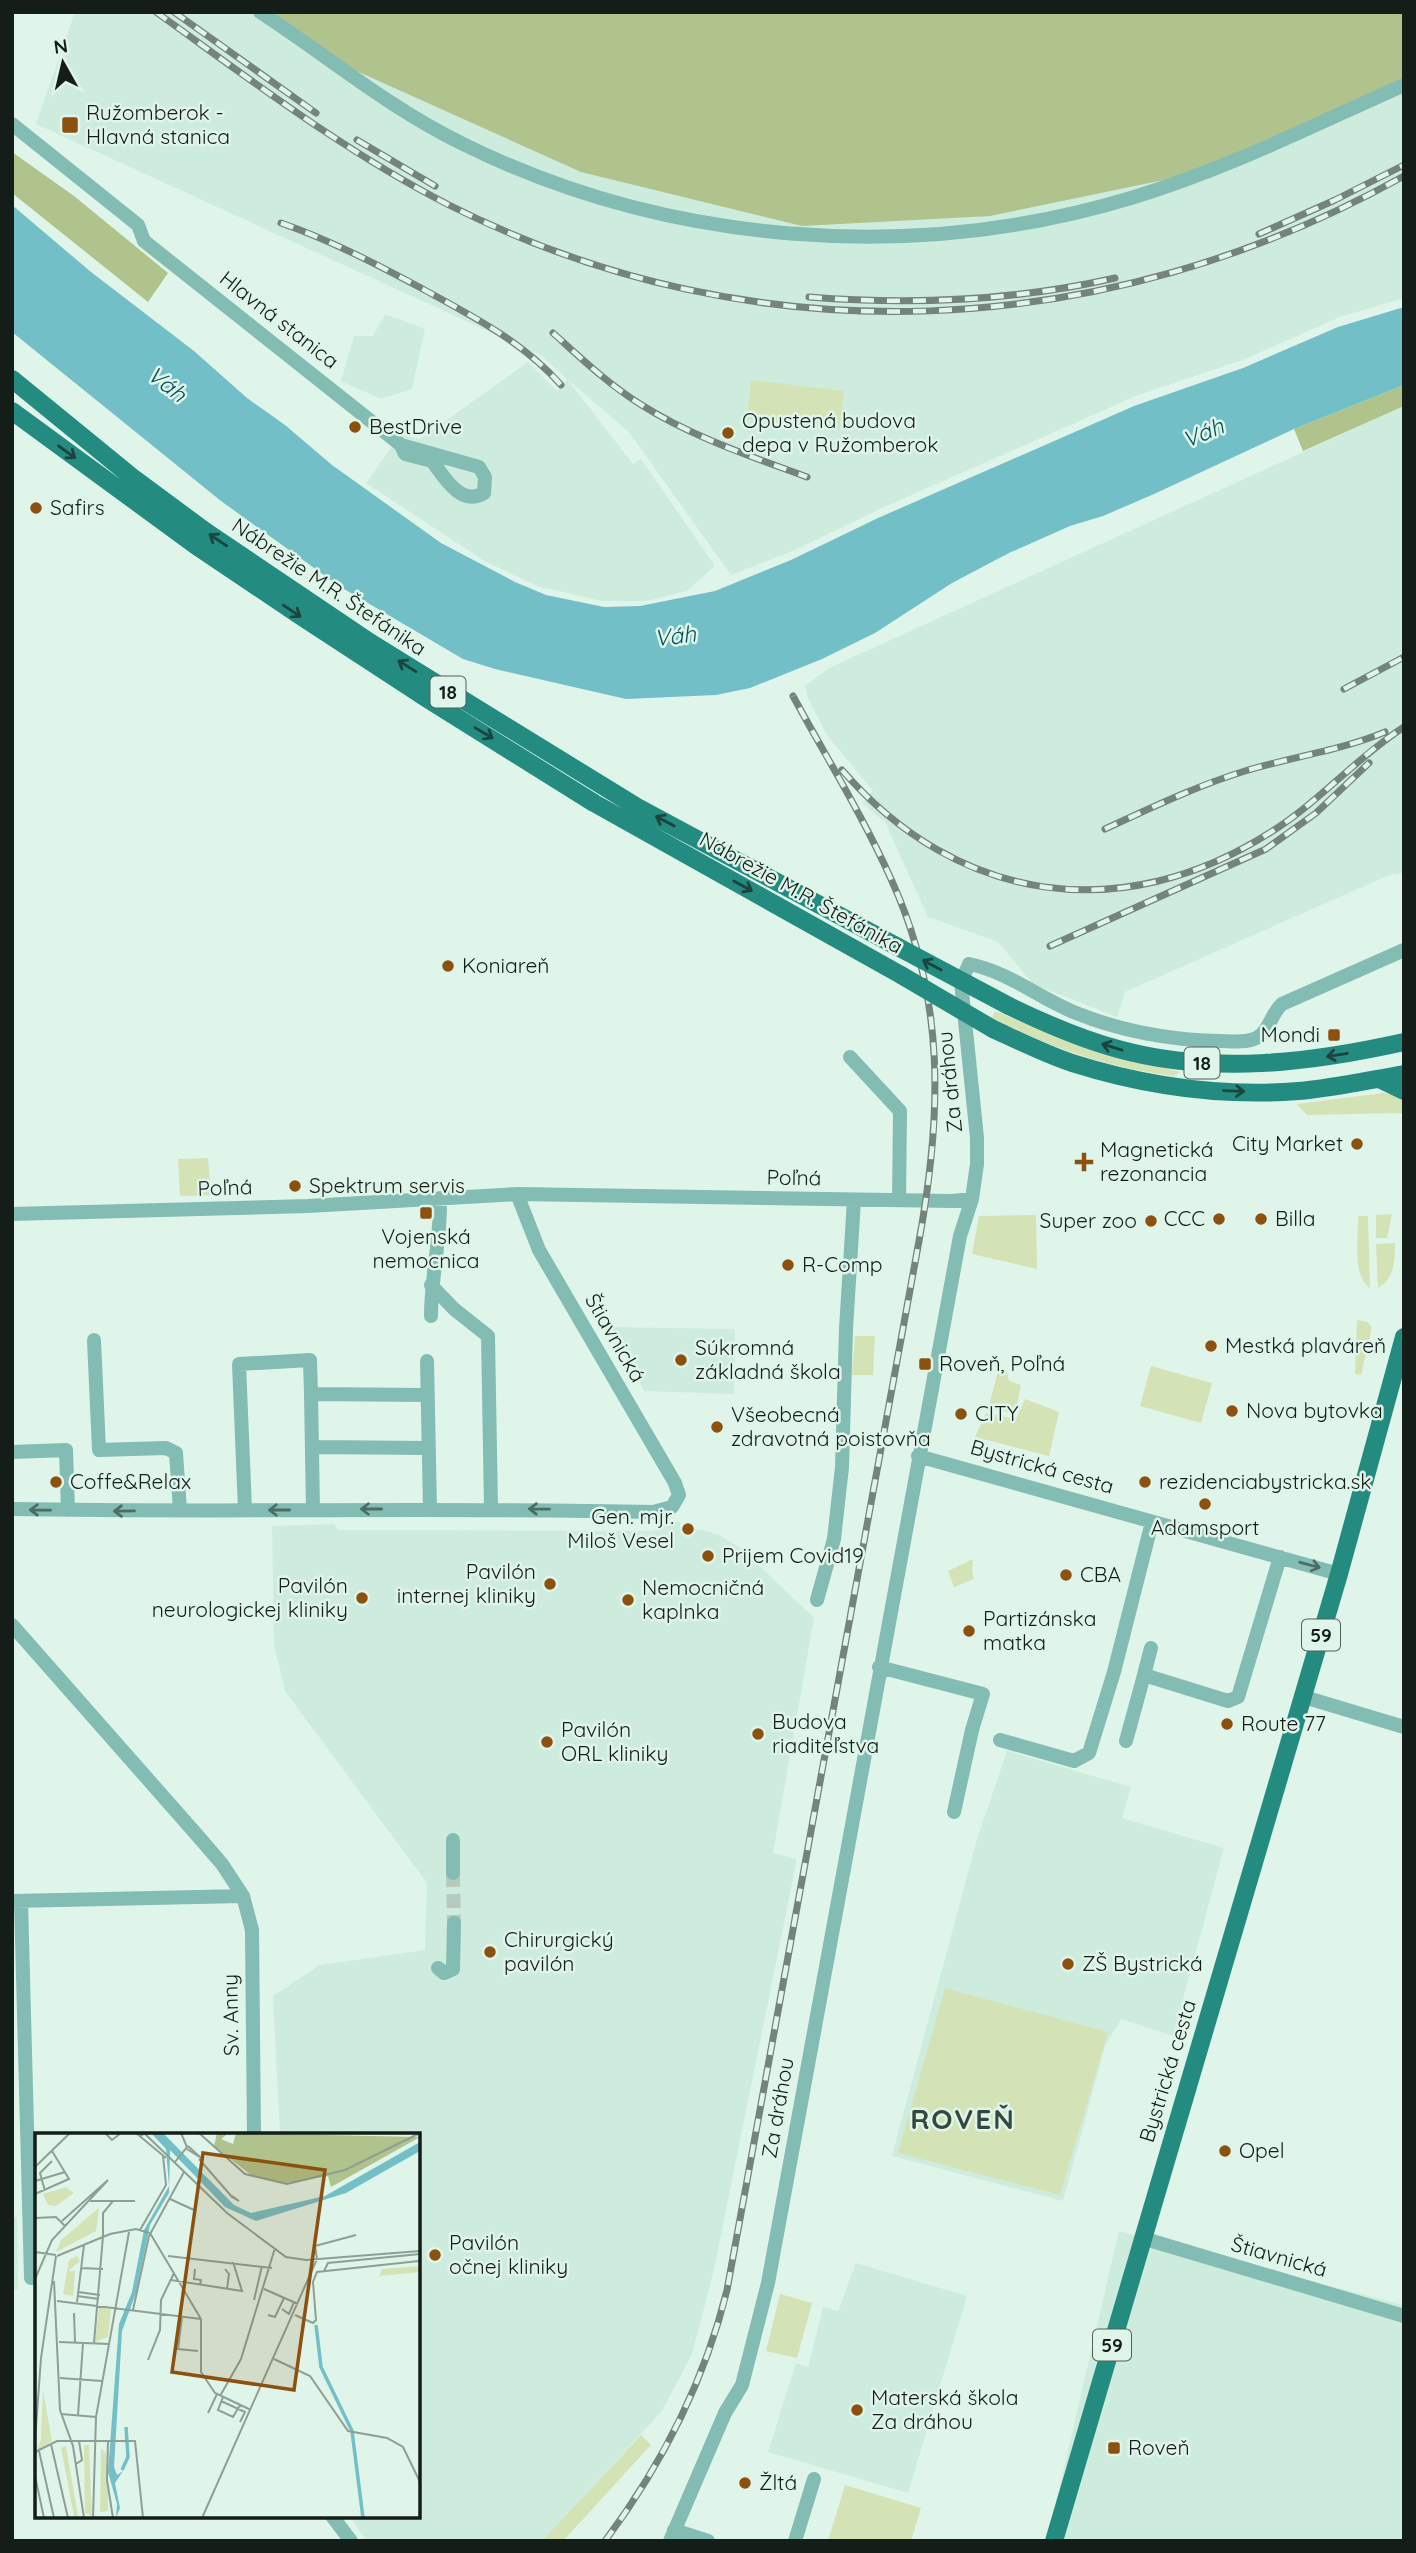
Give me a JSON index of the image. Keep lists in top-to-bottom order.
{
  "streets": {
    "main road": [
      "Nábrežie M.R. Štefánika",
      "18",
      "Bystrická cesta",
      "59"
    ],
    "street": [
      "Hlavná stanica",
      "Za dráhou",
      "Poľná",
      "Štiavnická",
      "Sv. Anny"
    ]
  },
  "crossings": [
    ["Nábrežie M.R. Štefánika", "18"],
    ["Za dráhou", "Poľná"],
    ["Za dráhou", "Bystrická cesta"],
    ["Poľná", "Štiavnická"],
    ["Štiavnická", "Bystrická cesta"]
  ],
  "districts": ["ROVEŇ"],
  "water": ["Váh"],
  "places": {
    "transit": [
      "Ružomberok - Hlavná stanica",
      "Mondi",
      "Vojenská nemocnica",
      "Roveň, Poľná",
      "Roveň"
    ],
    "other": [
      "BestDrive",
      "Opustená budova depa v Ružomberok",
      "Safirs",
      "Koniareň",
      "City Market",
      "Spektrum servis",
      "CCC",
      "Billa",
      "Super zoo",
      "R-Comp",
      "Mestká plaváreň",
      "Súkromná základná škola",
      "Nova bytovka",
      "CITY",
      "Všeobecná zdravotná poistovňa",
      "Coffe&Relax",
      "rezidenciabystricka.sk",
      "Adamsport",
      "Gen. mjr. Miloš Vesel",
      "Prijem Covid19",
      "CBA",
      "Pavilón internej kliniky",
      "Pavilón neurologickej kliniky",
      "Nemocničná kaplnka",
      "Partizánska matka",
      "Route 77",
      "Budova riaditeľstva",
      "Pavilón ORL kliniky",
      "Chirurgický pavilón",
      "ZŠ Bystrická",
      "Opel",
      "Pavilón očnej kliniky",
      "Materská škola Za dráhou",
      "Žltá"
    ],
    "health": ["Magnetická rezonancia"]
  },
  "north": "top"
}
